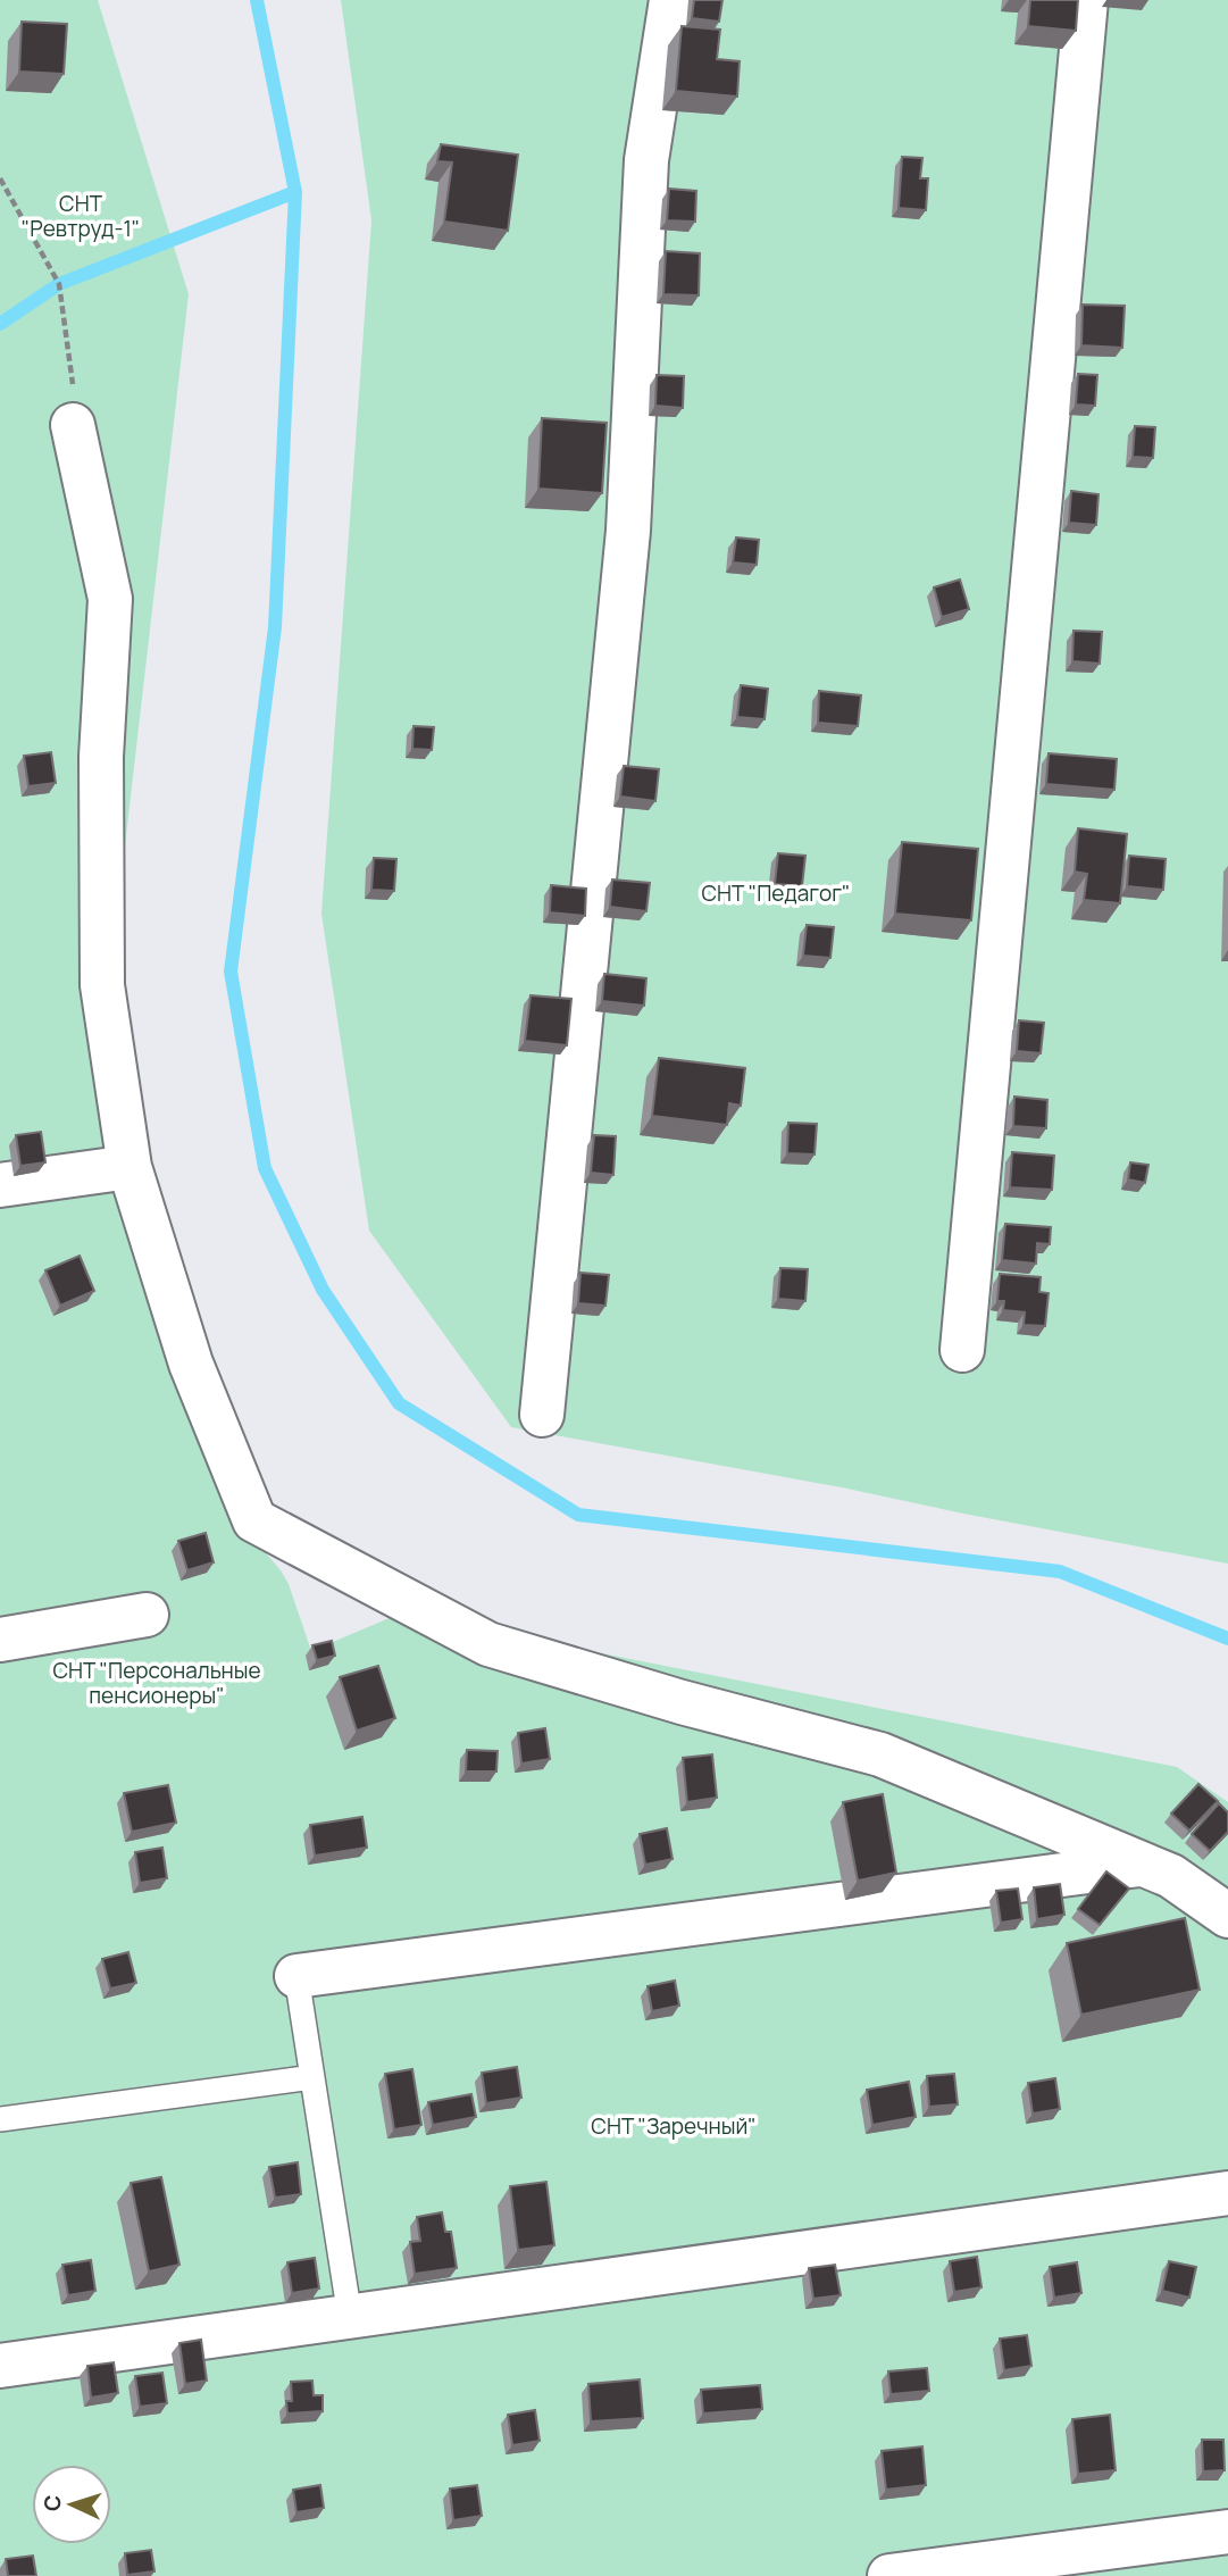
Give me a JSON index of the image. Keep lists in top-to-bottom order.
{
  "parks": [
    "СНТ \"Ревтруд-1\"",
    "СНТ \"Педагог\"",
    "СНТ \"Персональные пенсионеры\"",
    "СНТ \"Заречный\""
  ],
  "north": "left"
}
